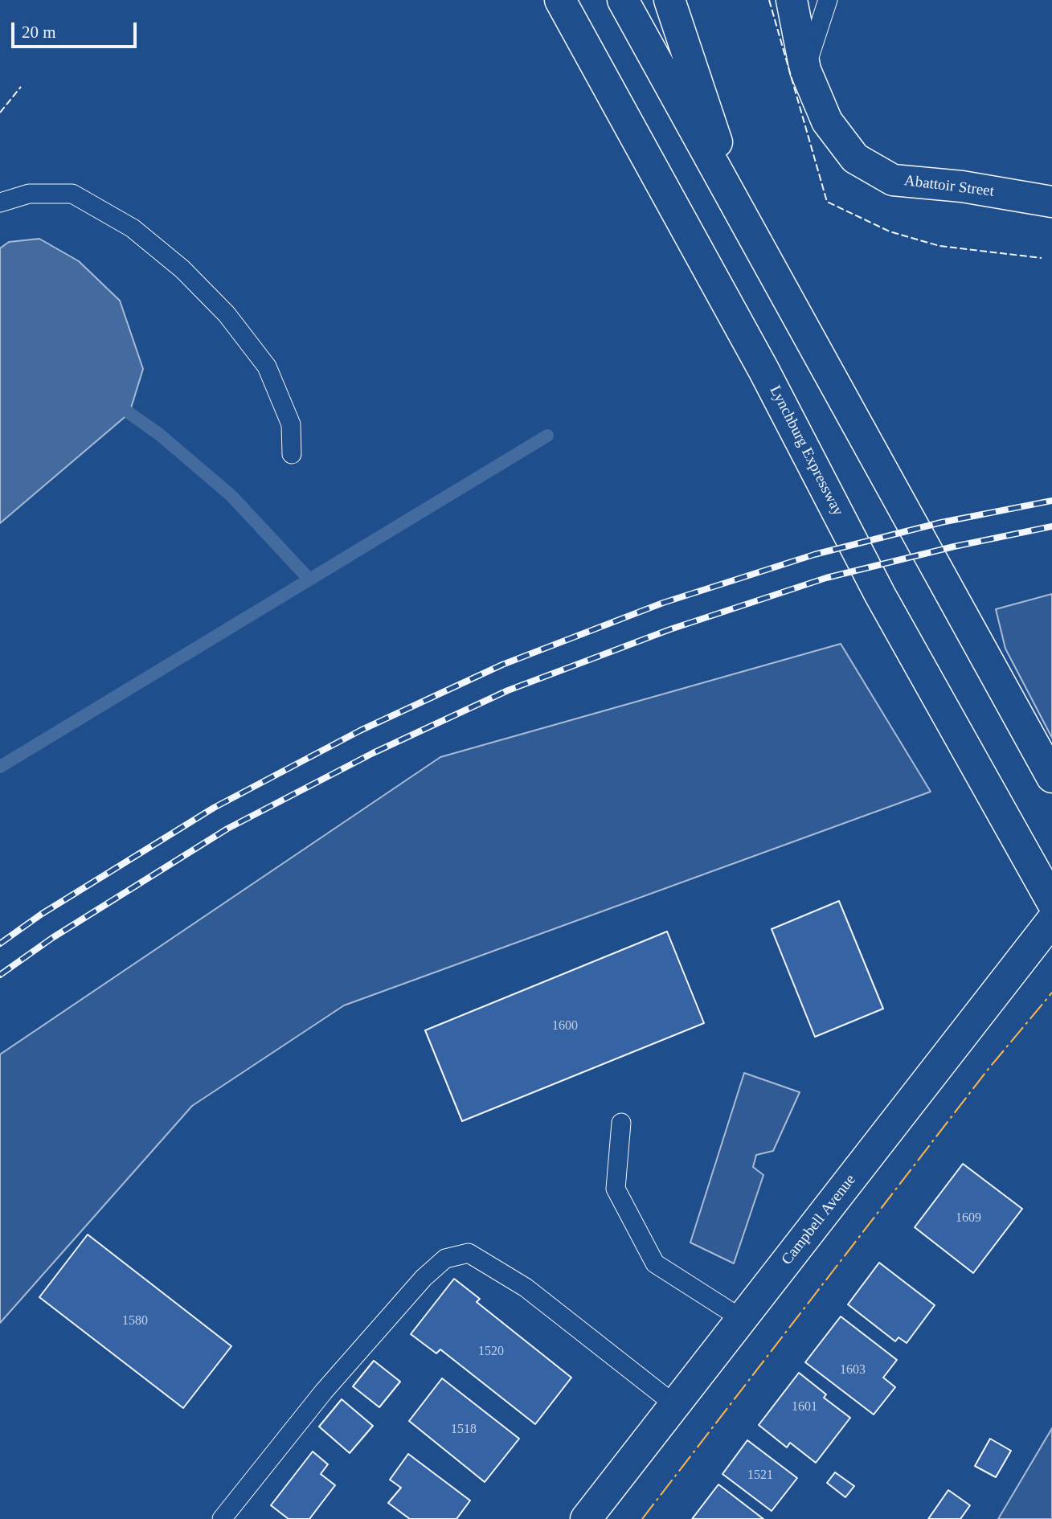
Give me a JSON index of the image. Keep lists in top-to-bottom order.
{
  "streets": {
    "main road": ["Abattoir Street", "Lynchburg Expressway", "Campbell Avenue"]
  },
  "house_numbers": [
    "1600",
    "1609",
    "1580",
    "1520",
    "1603",
    "1601",
    "1518",
    "1521"
  ],
  "scale_bar": "20 m"
}
